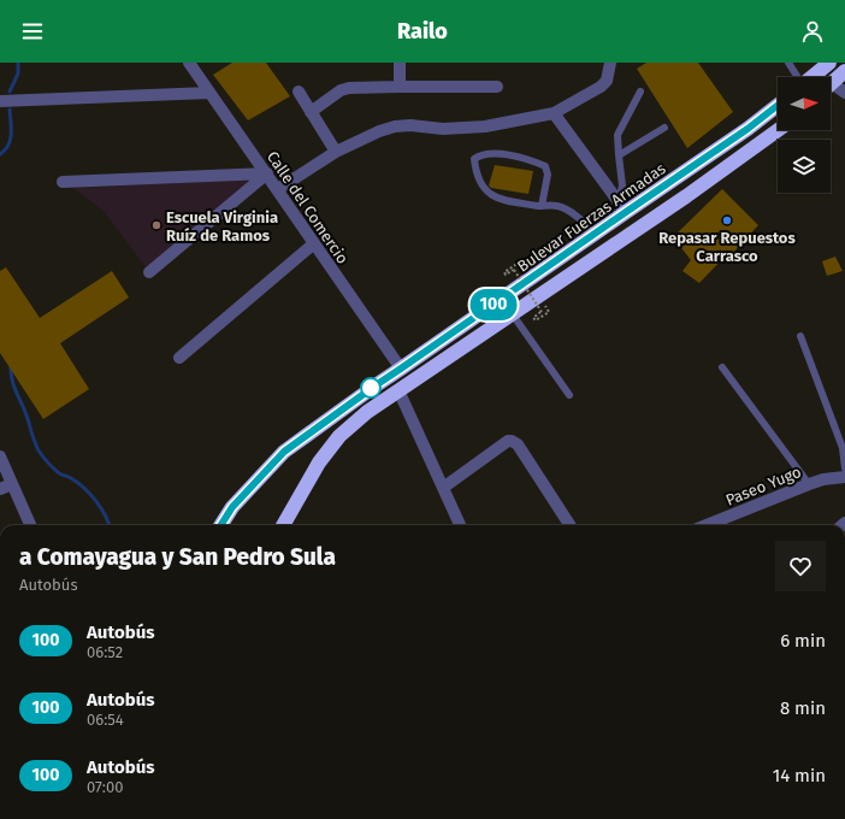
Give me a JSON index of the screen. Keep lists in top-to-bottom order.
{
  "streets": {
    "highway": ["Bulevar Fuerzas Armadas"],
    "street": ["Calle del Comercio", "Paseo Yugo"]
  },
  "crossings": [
    ["Calle del Comercio", "Bulevar Fuerzas Armadas"]
  ],
  "places": ["Repasar Repuestos Carrasco", "Escuela Virginia Ruíz de Ramos"],
  "lines": ["bus line 100"],
  "north": "right",
  "page": {
    "header": "Railo",
    "on_map": "100",
    "heading": ["a Comayagua y San Pedro Sula", "Autobús"],
    "list": [
      {
        "mark": "100",
        "name": "Autobús",
        "note": "06:52",
        "value": "6 min"
      },
      {
        "mark": "100",
        "name": "Autobús",
        "note": "06:54",
        "value": "8 min"
      },
      {
        "mark": "100",
        "name": "Autobús",
        "note": "07:00",
        "value": "14 min"
      }
    ]
  }
}
